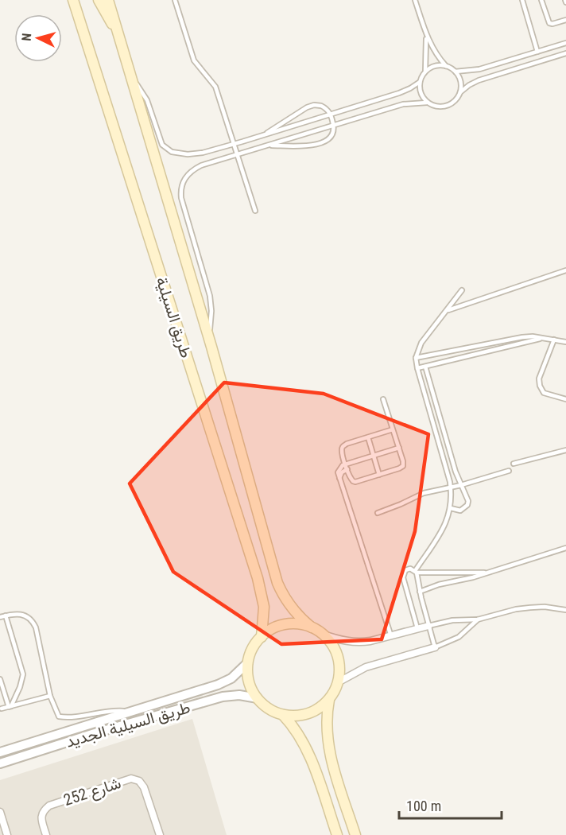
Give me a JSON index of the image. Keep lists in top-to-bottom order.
{
  "streets": {
    "main road": ["طريق السيلية"],
    "street": ["طريق السيلية الجديد", "شارع 252"]
  },
  "crossings": [
    ["طريق السيلية", "طريق السيلية الجديد"]
  ],
  "scale_bar": "100 m",
  "north": "left"
}
